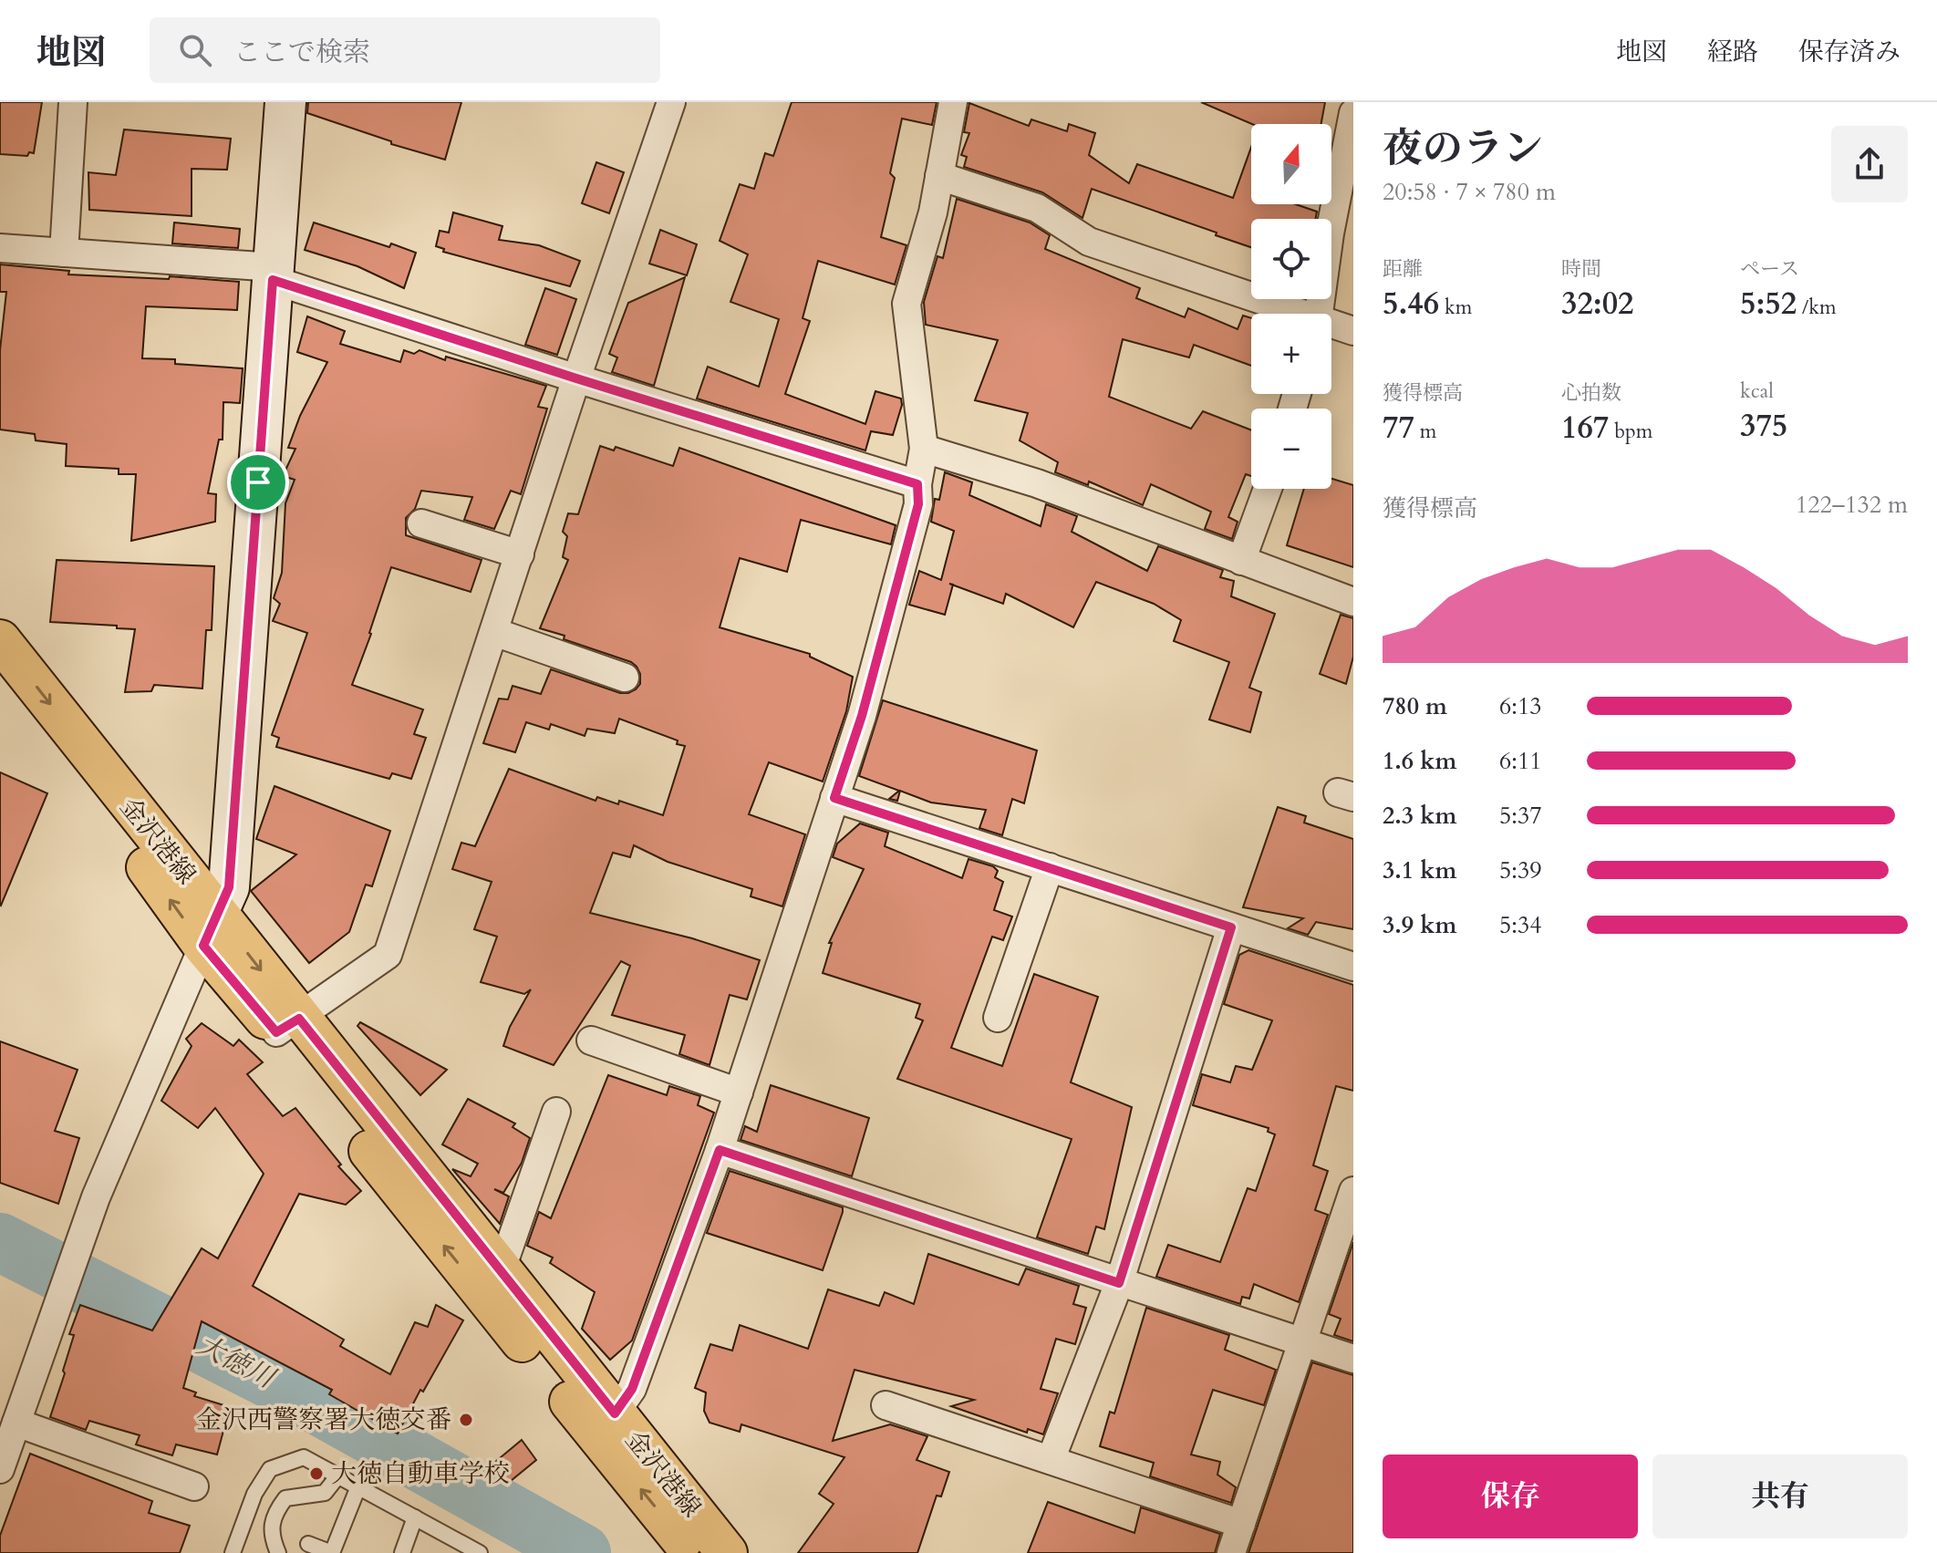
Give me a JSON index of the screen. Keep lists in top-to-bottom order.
{
  "streets": {
    "main road": ["金沢港線"]
  },
  "water": ["大徳川"],
  "places": ["金沢西警察署大徳交番", "大徳自動車学校"],
  "north": "top",
  "page": {
    "header": "地図",
    "search": "ここで検索",
    "nav": ["地図", "経路", "保存済み"],
    "heading": ["夜のラン", "20:58 · 7 × 780 m"],
    "map_buttons": ["+", "−"],
    "stats": [
      ["距離", "5.46 km"],
      ["時間", "32:02"],
      ["ペース", "5:52 /km"],
      ["獲得標高", "77 m"],
      ["心拍数", "167 bpm"],
      ["kcal", "375"]
    ],
    "chart": ["獲得標高", "122–132 m"],
    "list": [
      {
        "name": "780 m",
        "note": "6:13"
      },
      {
        "name": "1.6 km",
        "note": "6:11"
      },
      {
        "name": "2.3 km",
        "note": "5:37"
      },
      {
        "name": "3.1 km",
        "note": "5:39"
      },
      {
        "name": "3.9 km",
        "note": "5:34"
      }
    ],
    "buttons": ["保存", "共有"]
  }
}
